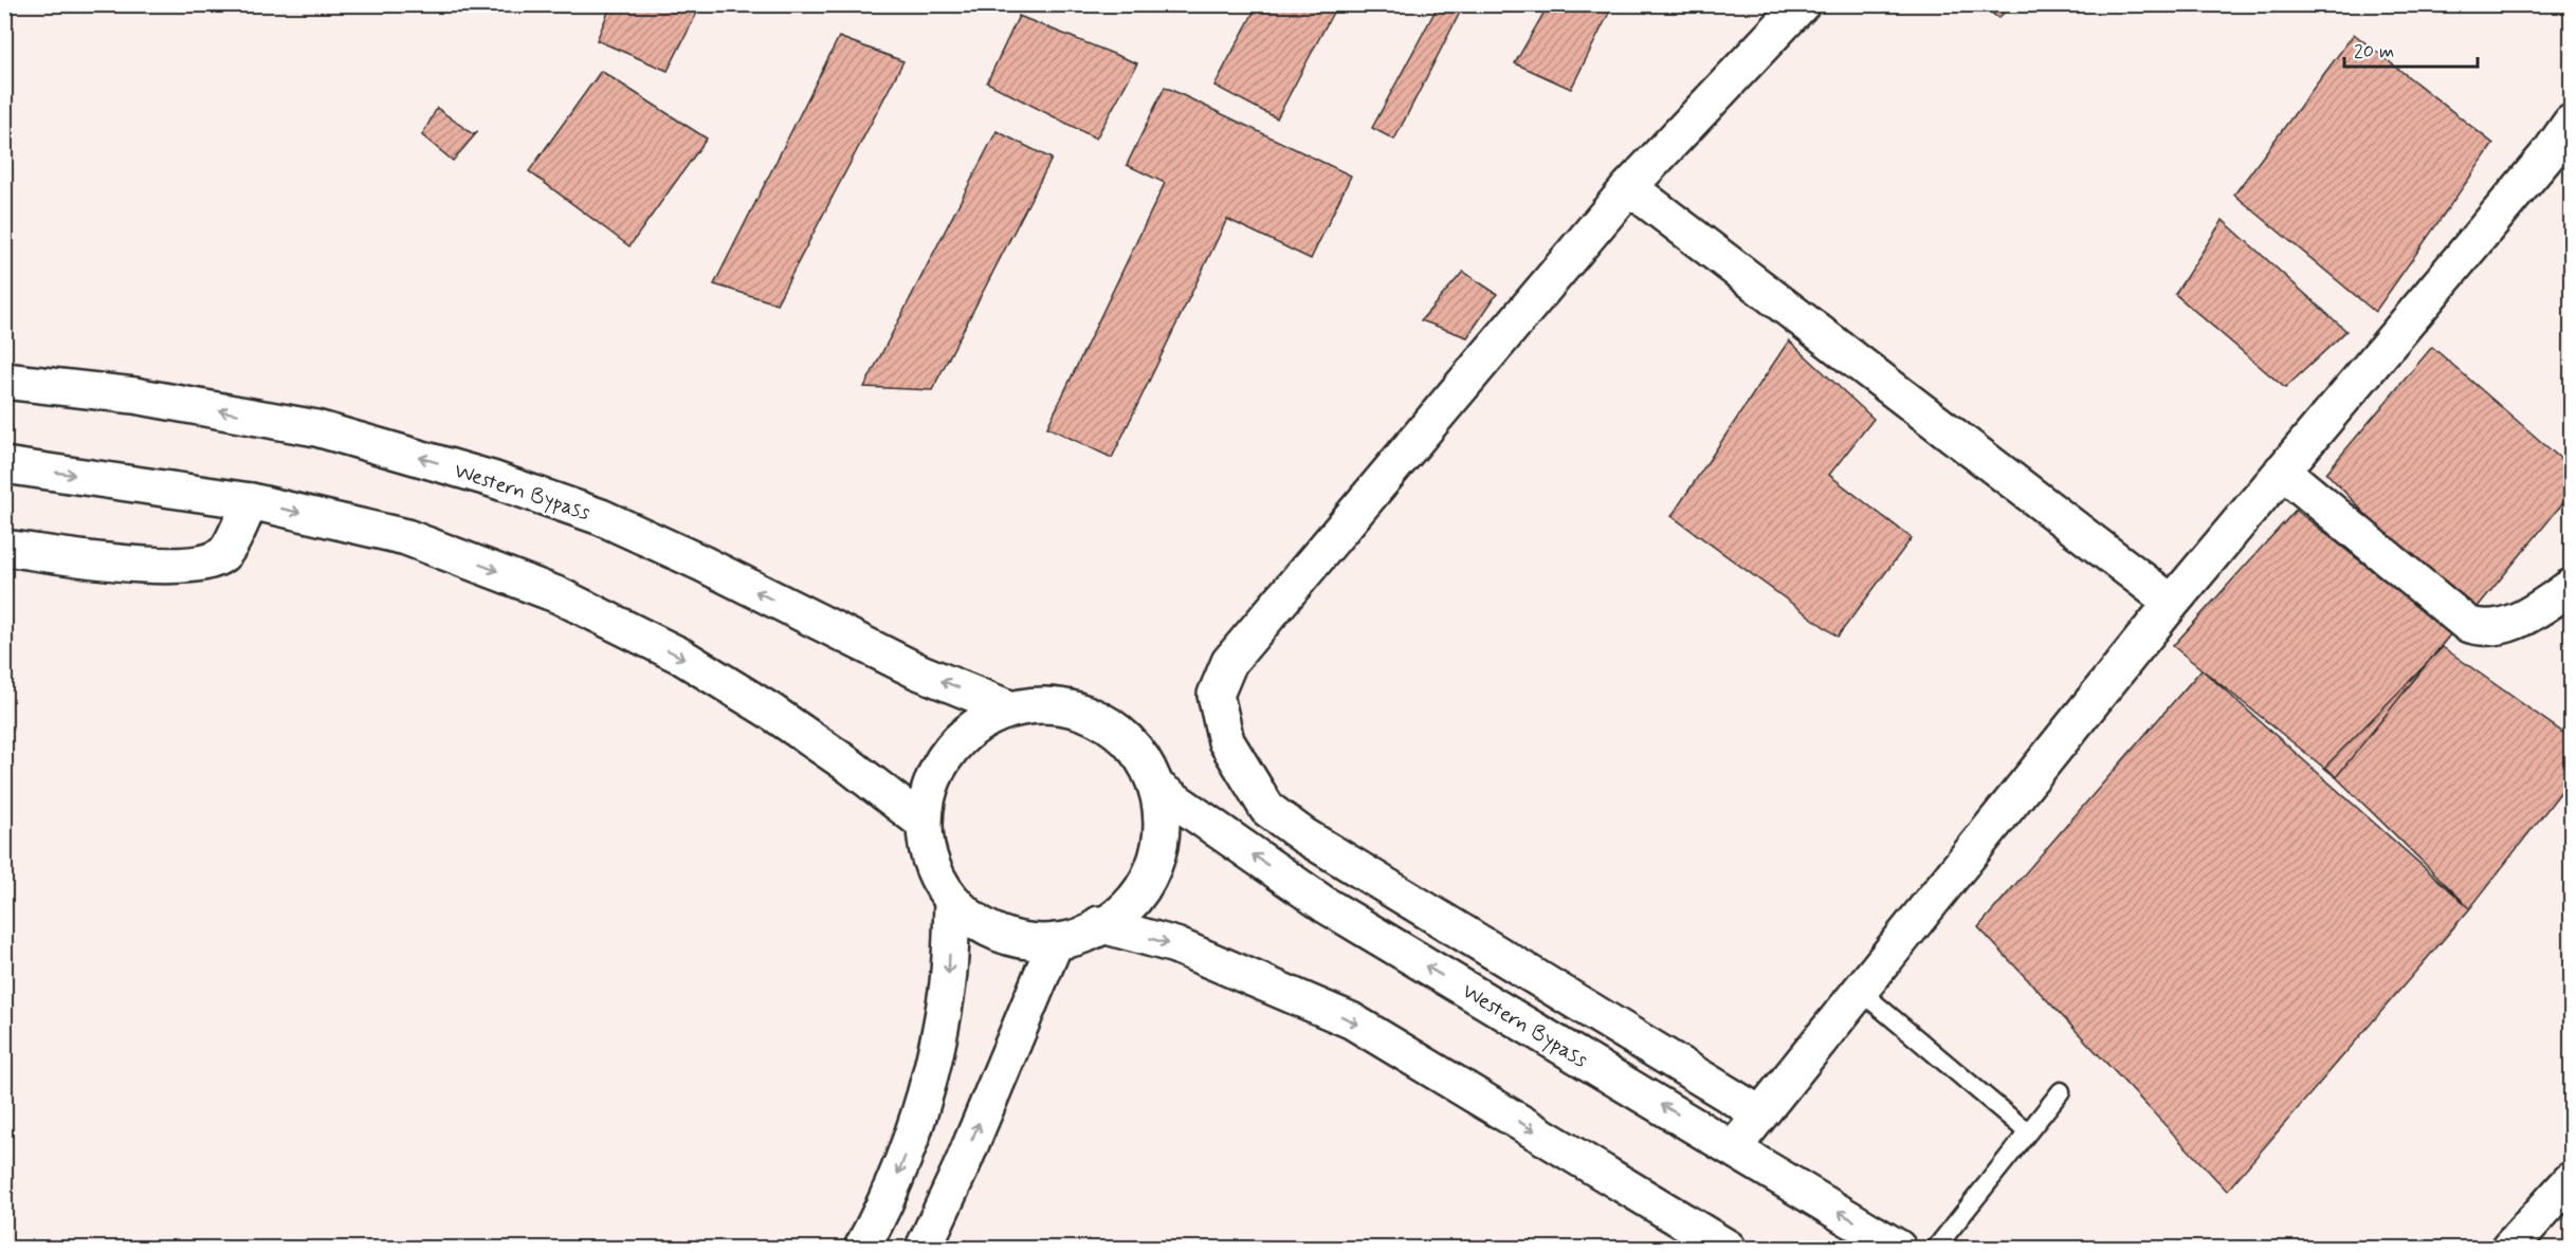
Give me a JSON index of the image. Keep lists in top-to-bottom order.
{
  "streets": {
    "main road": ["Western Bypass"]
  },
  "scale_bar": "20 m"
}
